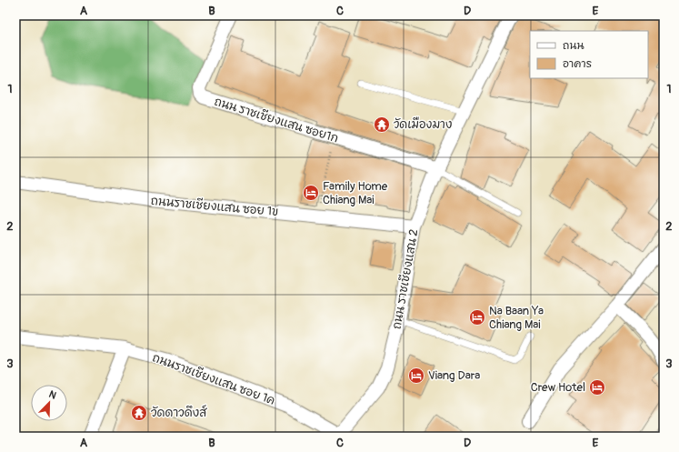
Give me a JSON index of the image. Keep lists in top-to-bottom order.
{
  "streets": {
    "street": [
      "ถนน ราชเชียงแสน ซอย1ก",
      "ถนนราชเชียงแสน ซอย 1ข",
      "ถนน ราชเชียงแสน 2",
      "ถนนราชเชียงแสน ซอย 1ค"
    ]
  },
  "crossings": [
    ["ถนน ราชเชียงแสน ซอย1ก", "ถนน ราชเชียงแสน 2"],
    ["ถนนราชเชียงแสน ซอย 1ข", "ถนน ราชเชียงแสน 2"],
    ["ถนน ราชเชียงแสน 2", "ถนนราชเชียงแสน ซอย 1ค"]
  ],
  "places": {
    "temple": ["วัดเมืองมาง", "วัดดาวดึงส์"],
    "hotel": [
      "Family Home Chiang Mai",
      "Na Baan Ya Chiang Mai",
      "Viang Dara",
      "Crew Hotel"
    ]
  },
  "legend": ["ถนน", "อาคาร"],
  "north": "top right",
  "grid": {
    "columns": [
      "A",
      "B",
      "C",
      "D",
      "E"
    ],
    "rows": ["1", "2", "3"]
  }
}
